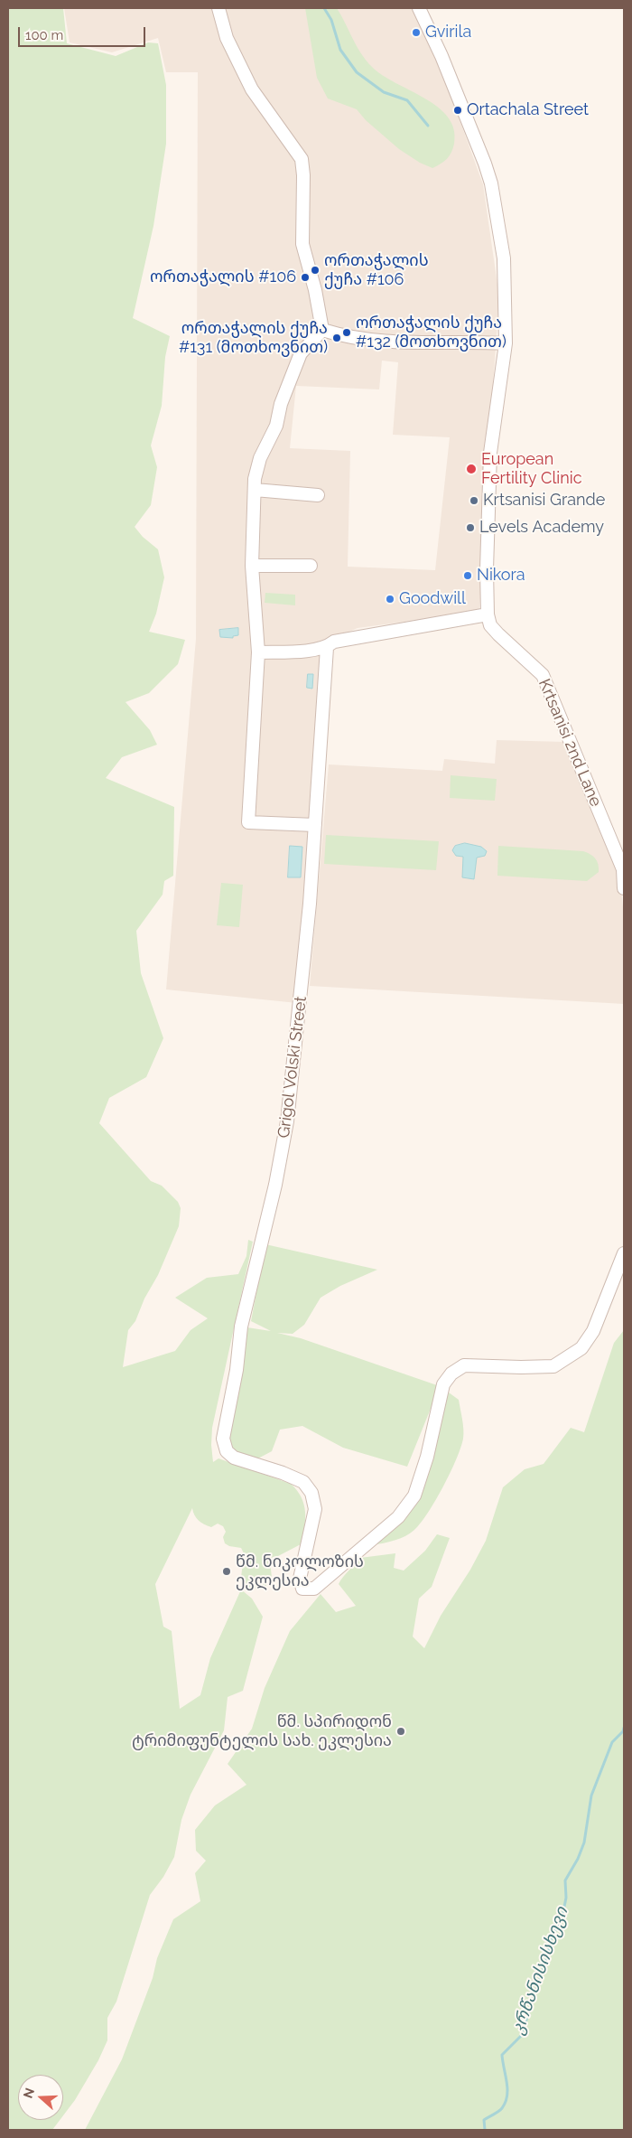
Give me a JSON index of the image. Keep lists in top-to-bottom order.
{
  "streets": {
    "street": ["Krtsanisi 2nd Lane", "Grigol Volski Street"]
  },
  "water": ["კრწანისისხევი"],
  "places": [
    "Gvirila",
    "Ortachala Street",
    "ორთაჭალის ქუჩა #106",
    "ორთაჭალის #106",
    "ორთაჭალის ქუჩა #132 (მოთხოვნით)",
    "ორთაჭალის ქუჩა #131 (მოთხოვნით)",
    "European Fertility Clinic",
    "Krtsanisi Grande",
    "Levels Academy",
    "Nikora",
    "Goodwill",
    "წმ. ნიკოლოზის ეკლესია",
    "წმ. სპირიდონ ტრიმიფუნტელის სახ. ეკლესია"
  ],
  "scale_bar": "100 m",
  "north": "left"
}
